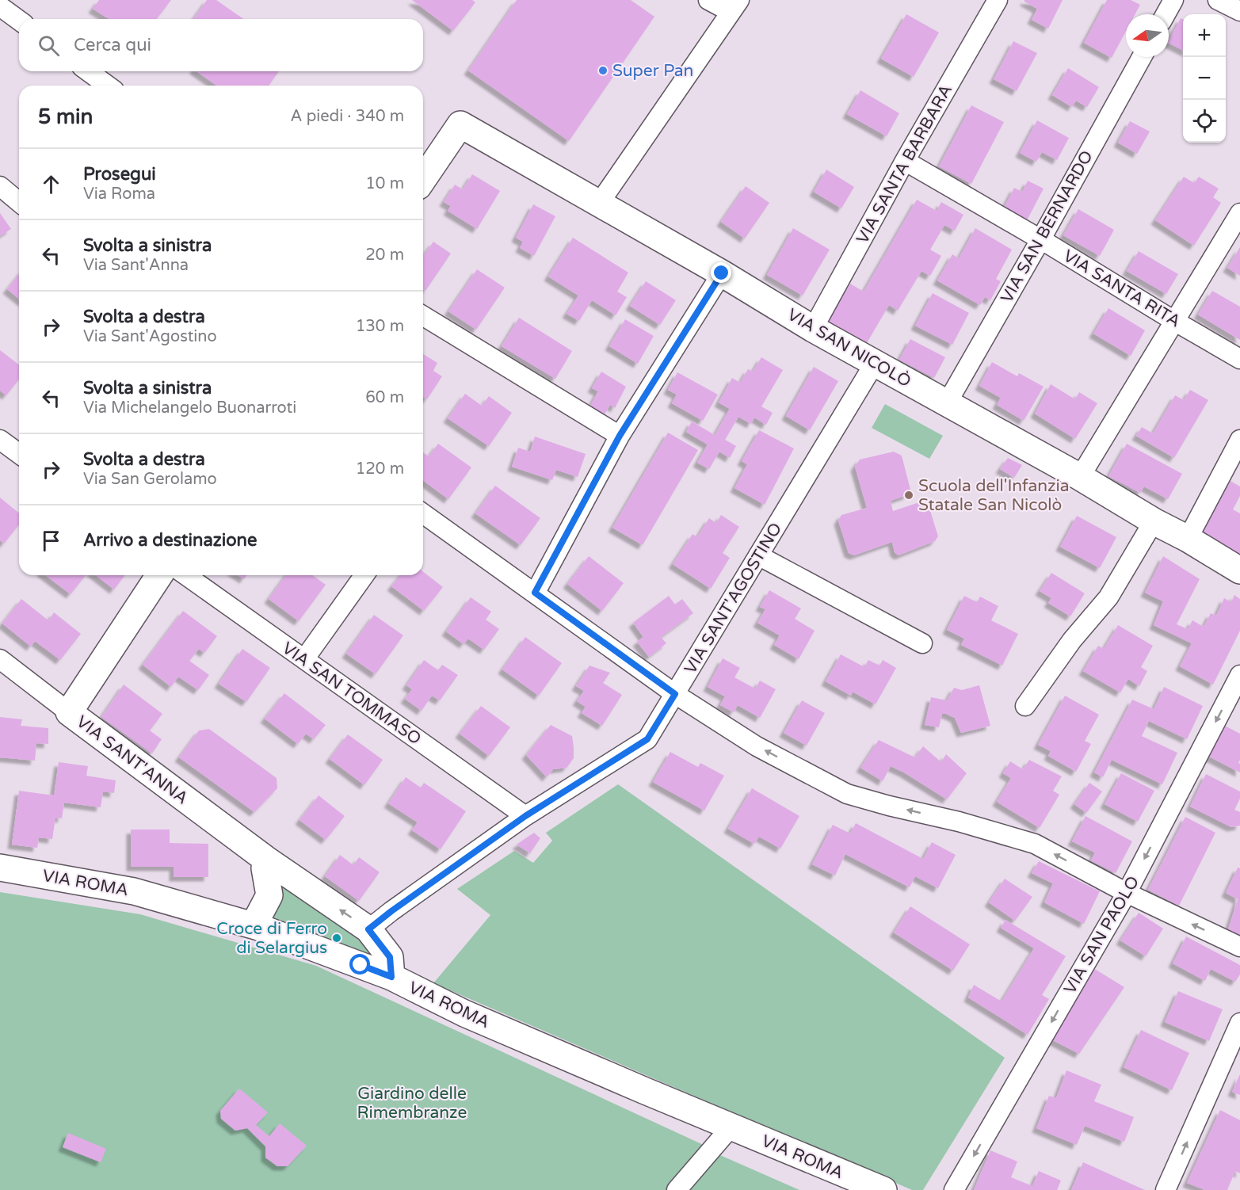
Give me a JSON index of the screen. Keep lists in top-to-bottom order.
{
  "streets": {
    "street": [
      "VIA SANTA BARBARA",
      "VIA SAN BERNARDO",
      "VIA SANTA RITA",
      "VIA SAN NICOLÒ",
      "VIA SANT'AGOSTINO",
      "VIA SAN TOMMASO",
      "VIA SANT'ANNA",
      "VIA ROMA",
      "VIA SAN PAOLO"
    ]
  },
  "crossings": [
    ["VIA SANTA BARBARA", "VIA SANTA RITA"],
    ["VIA SANTA BARBARA", "VIA SAN NICOLÒ"],
    ["VIA SAN BERNARDO", "VIA SANTA RITA"],
    ["VIA SAN BERNARDO", "VIA SAN NICOLÒ"],
    ["VIA SAN NICOLÒ", "VIA SANT'AGOSTINO"],
    ["VIA SANT'AGOSTINO", "VIA SAN TOMMASO"],
    ["VIA SANT'AGOSTINO", "VIA SANT'ANNA"],
    ["VIA SANT'ANNA", "VIA ROMA"]
  ],
  "one_way": ["VIA SAN PAOLO"],
  "parks": ["Giardino delle Rimembranze"],
  "places": ["Super Pan", "Scuola dell'Infanzia Statale San Nicolò", "Croce di Ferro di Selargius"],
  "north": "left",
  "page": {
    "map_buttons": ["+", "−"],
    "search": "Cerca qui",
    "heading": ["5 min", "A piedi · 340 m"],
    "list": [
      ["Prosegui", "Via Roma", "10 m"],
      ["Svolta a sinistra", "Via Sant'Anna", "20 m"],
      ["Svolta a destra", "Via Sant'Agostino", "130 m"],
      ["Svolta a sinistra", "Via Michelangelo Buonarroti", "60 m"],
      ["Svolta a destra", "Via San Gerolamo", "120 m"],
      "Arrivo a destinazione"
    ]
  }
}
